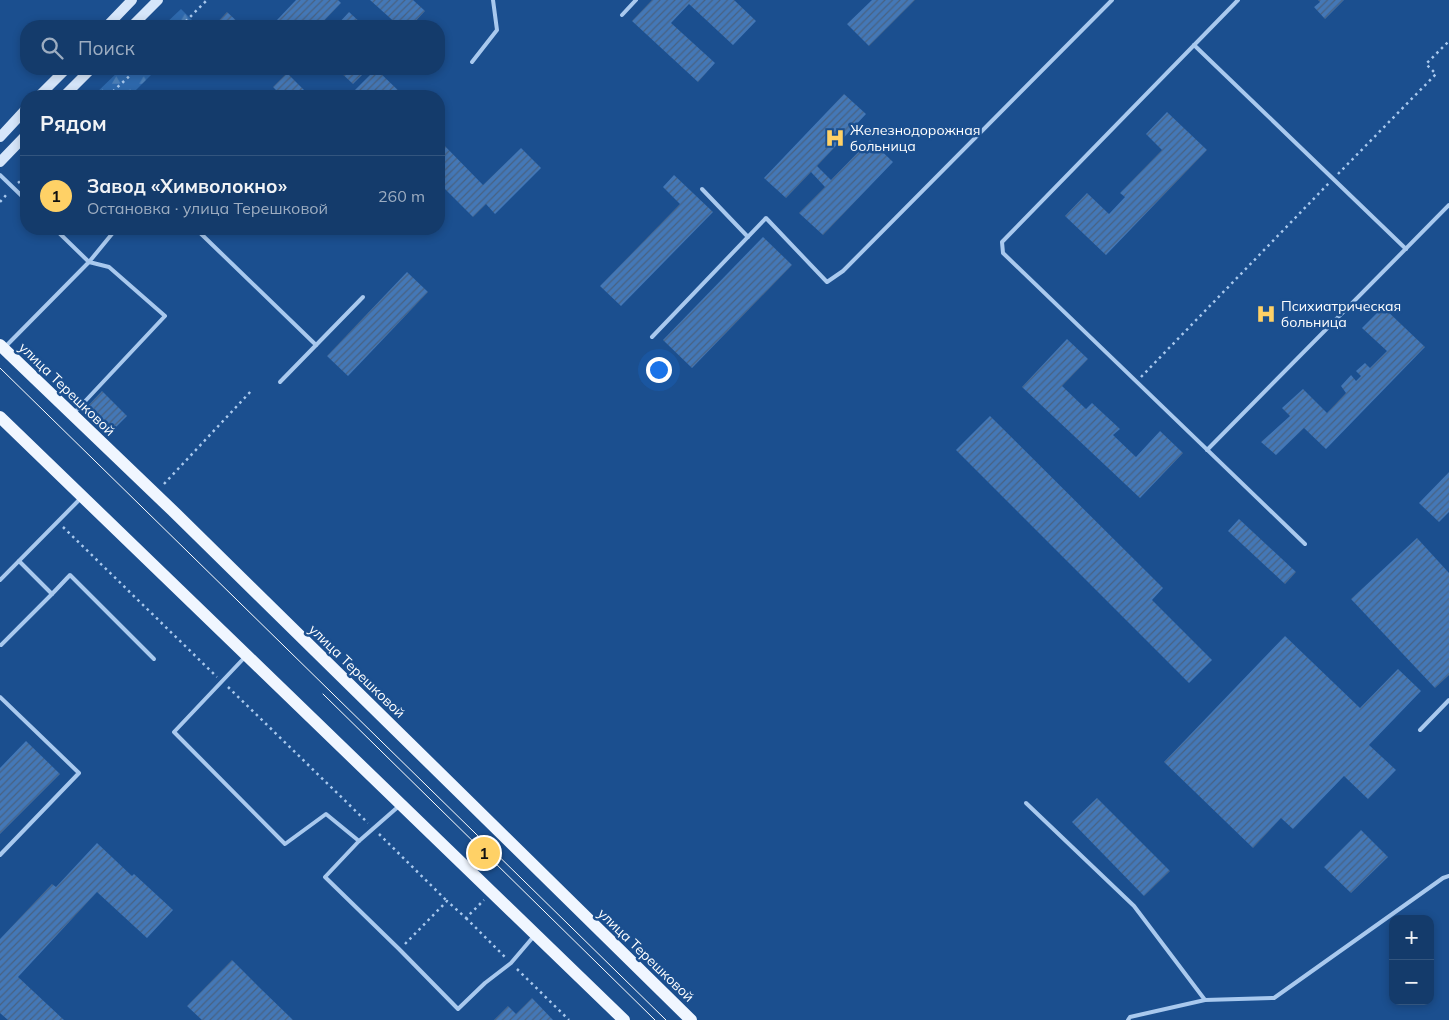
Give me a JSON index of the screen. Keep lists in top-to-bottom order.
{
  "streets": {
    "main road": ["улица Терешковой"]
  },
  "places": {
    "hospital": ["Железнодорожная больница", "Психиатрическая больница"]
  },
  "page": {
    "search": "Поиск",
    "heading": "Рядом",
    "list": [
      {
        "mark": "1",
        "name": "Завод «Химволокно»",
        "note": "Остановка · улица Терешковой",
        "value": "260 m"
      }
    ],
    "pins": "1",
    "map_buttons": ["+", "−"]
  }
}
